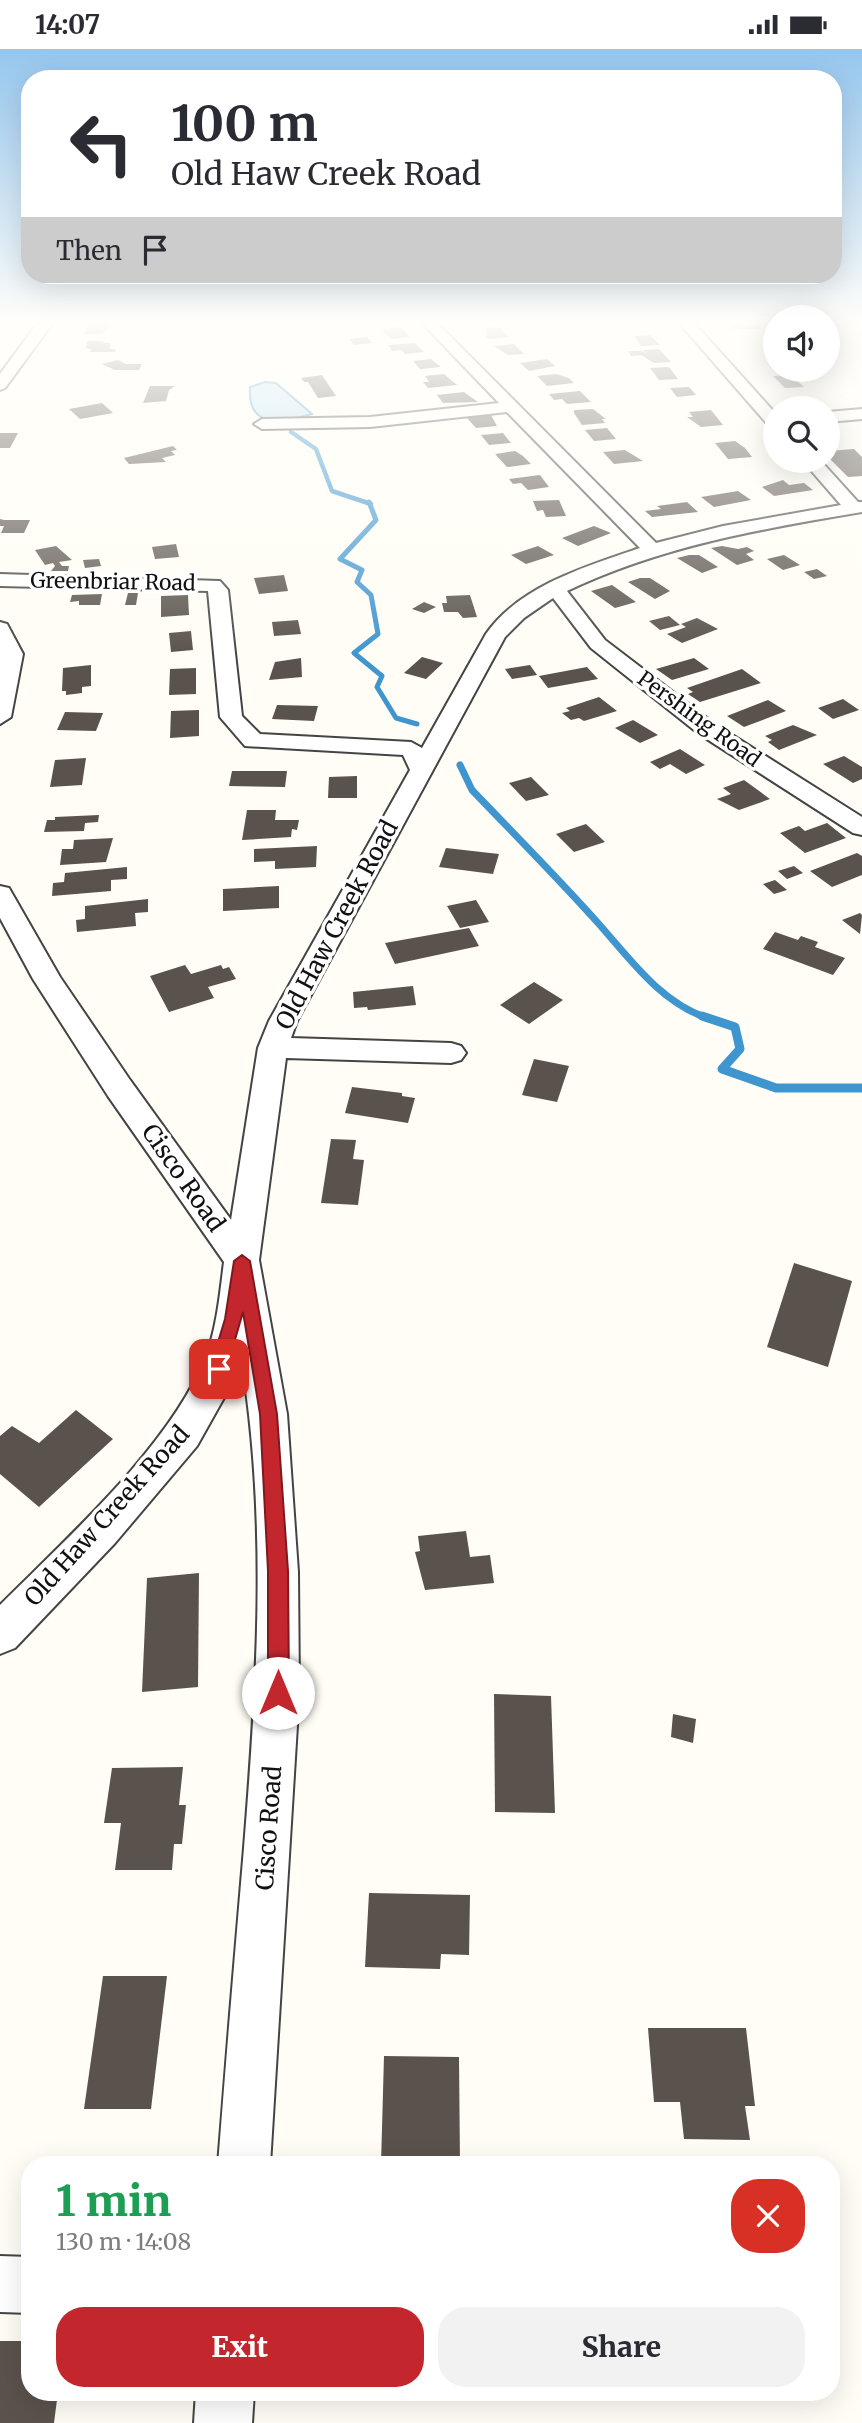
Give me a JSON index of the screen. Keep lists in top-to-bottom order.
{
  "streets": {
    "street": [
      "Greenbriar Road",
      "Pershing Road",
      "Old Haw Creek Road",
      "Cisco Road"
    ]
  },
  "crossings": [
    ["Greenbriar Road", "Old Haw Creek Road"],
    ["Pershing Road", "Old Haw Creek Road"],
    ["Old Haw Creek Road", "Cisco Road"]
  ],
  "page": {
    "status": "14:07",
    "turn": ["100 m", "Old Haw Creek Road"],
    "then": "Then",
    "heading": ["1 min", "130 m · 14:08"],
    "buttons": ["Exit", "Share"]
  }
}
